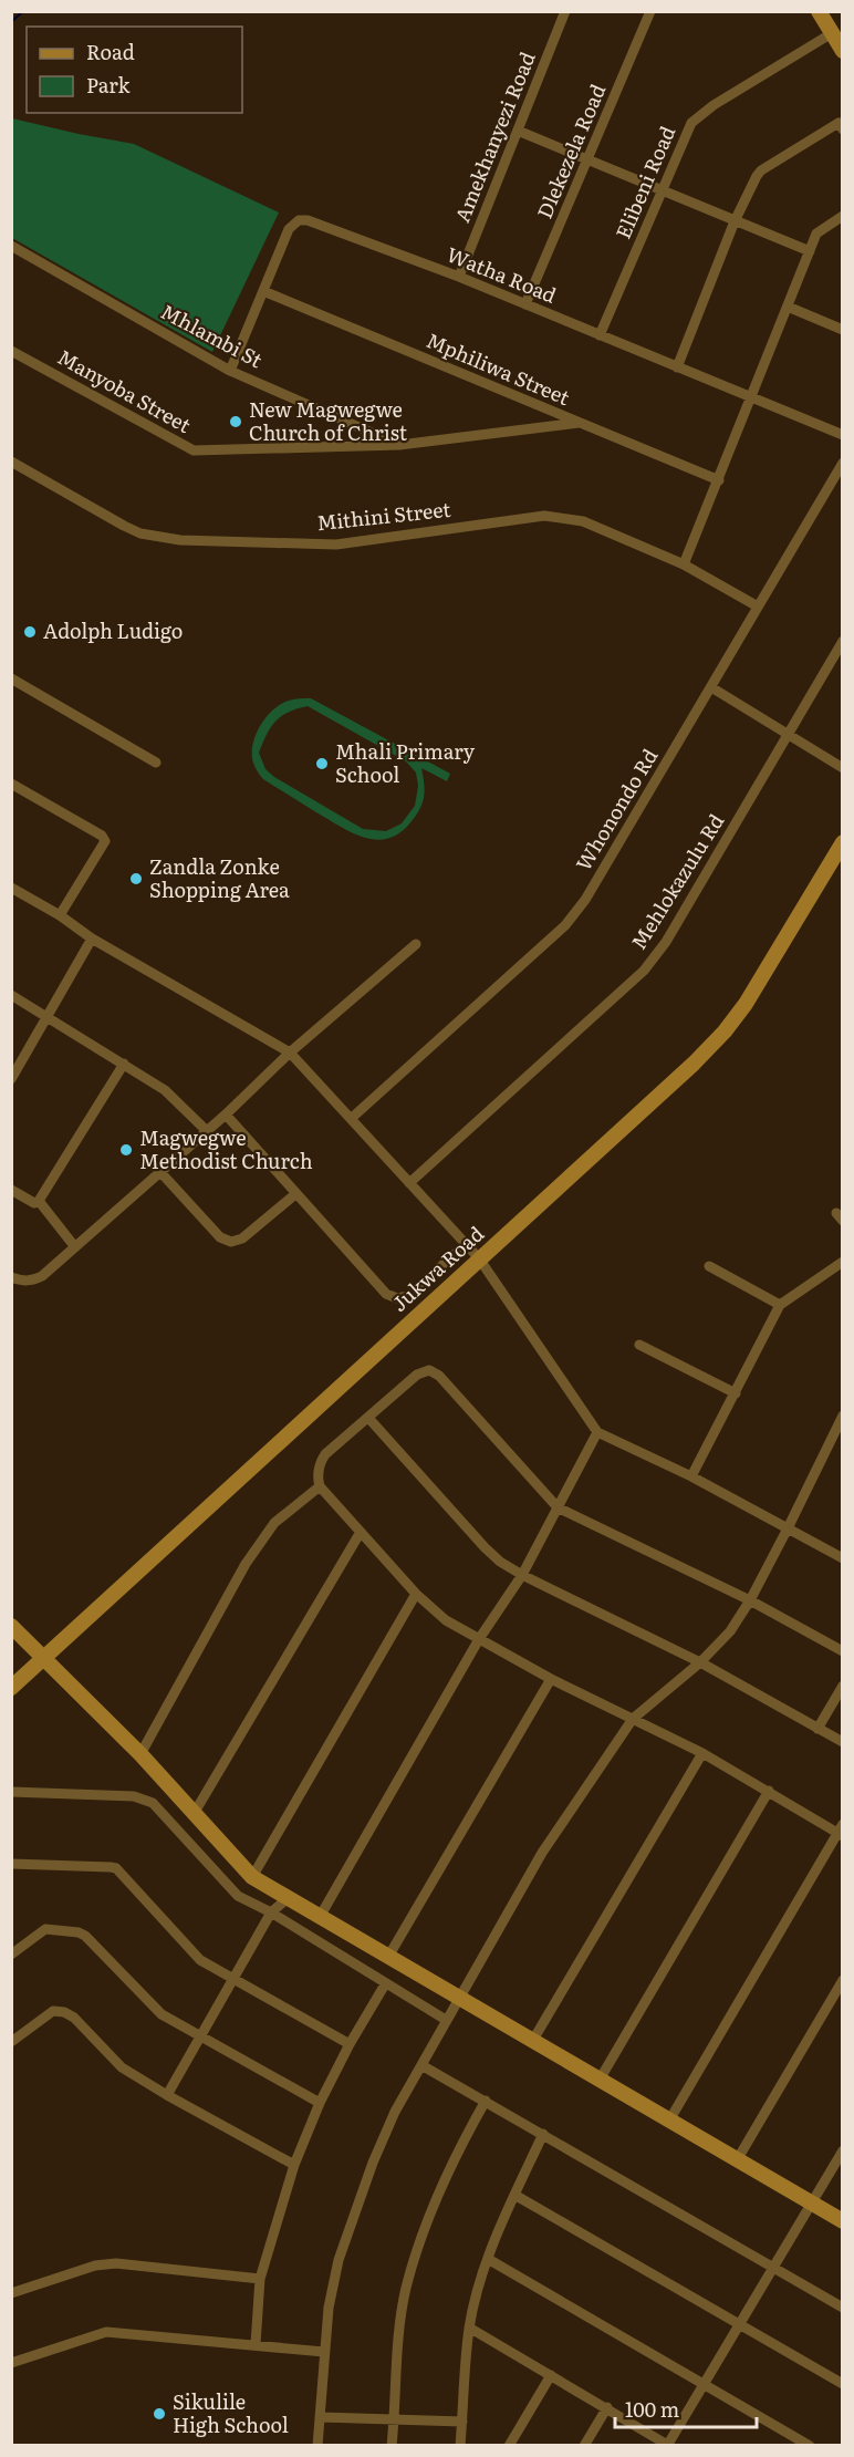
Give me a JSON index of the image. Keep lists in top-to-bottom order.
{
  "streets": {
    "street": [
      "Amekhanyezi Road",
      "Dlekezela Road",
      "Elibeni Road",
      "Watha Road",
      "Mhlambi St",
      "Mphiliwa Street",
      "Manyoba Street",
      "Mithini Street",
      "Whonondo Rd",
      "Mehlokazulu Rd",
      "Jukwa Road"
    ]
  },
  "crossings": [
    ["Amekhanyezi Road", "Watha Road"],
    ["Dlekezela Road", "Watha Road"],
    ["Elibeni Road", "Watha Road"],
    ["Watha Road", "Mhlambi St"],
    ["Watha Road", "Mphiliwa Street"],
    ["Mhlambi St", "Manyoba Street"],
    ["Mphiliwa Street", "Manyoba Street"],
    ["Mithini Street", "Whonondo Rd"]
  ],
  "places": [
    "New Magwegwe Church of Christ",
    "Adolph Ludigo",
    "Mhali Primary School",
    "Zandla Zonke Shopping Area",
    "Magwegwe Methodist Church",
    "Sikulile High School"
  ],
  "legend": ["Road", "Park"],
  "scale_bar": "100 m"
}
